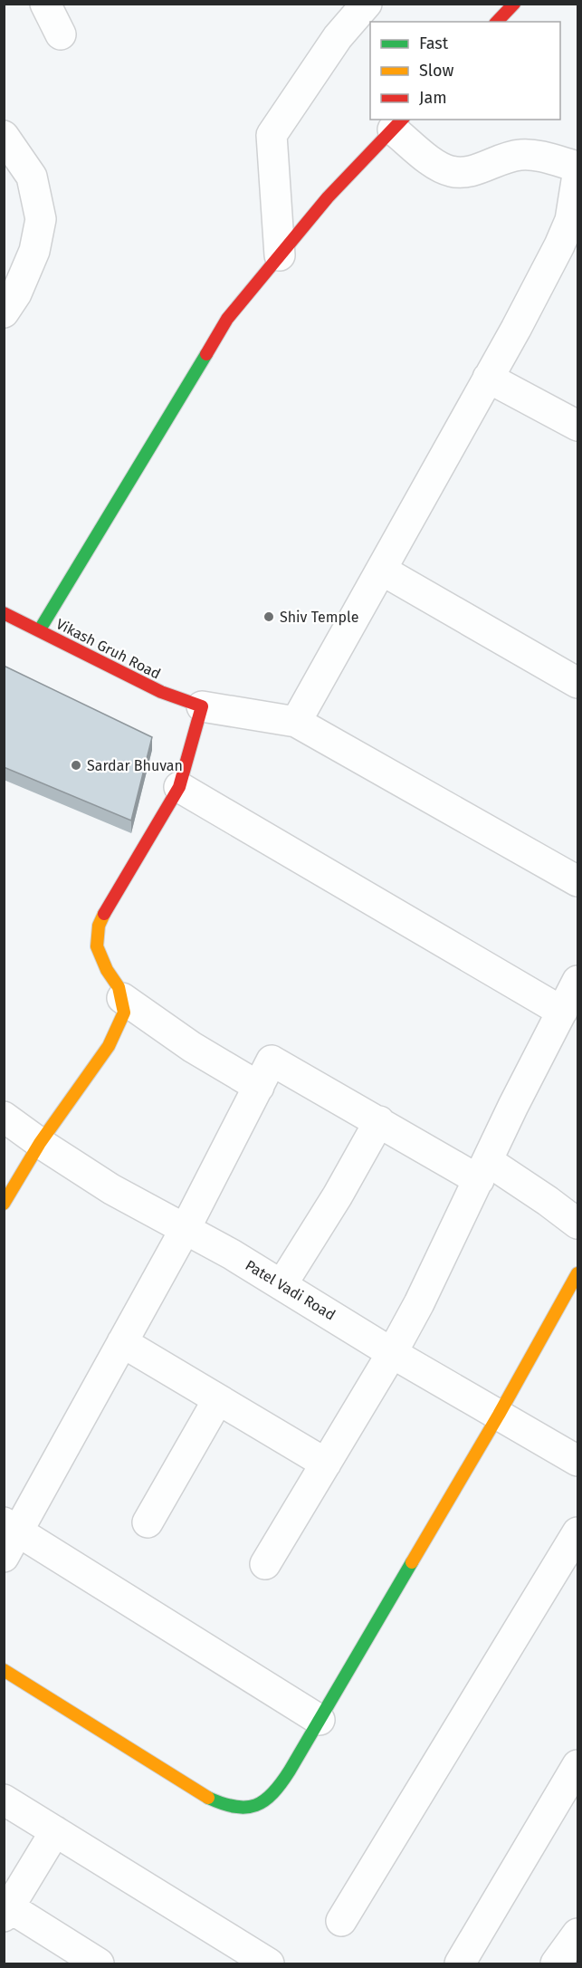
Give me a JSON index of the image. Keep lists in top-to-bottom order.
{
  "streets": {
    "street": ["Vikash Gruh Road", "Patel Vadi Road"]
  },
  "places": ["Shiv Temple", "Sardar Bhuvan"],
  "legend": ["Fast", "Slow", "Jam"]
}
